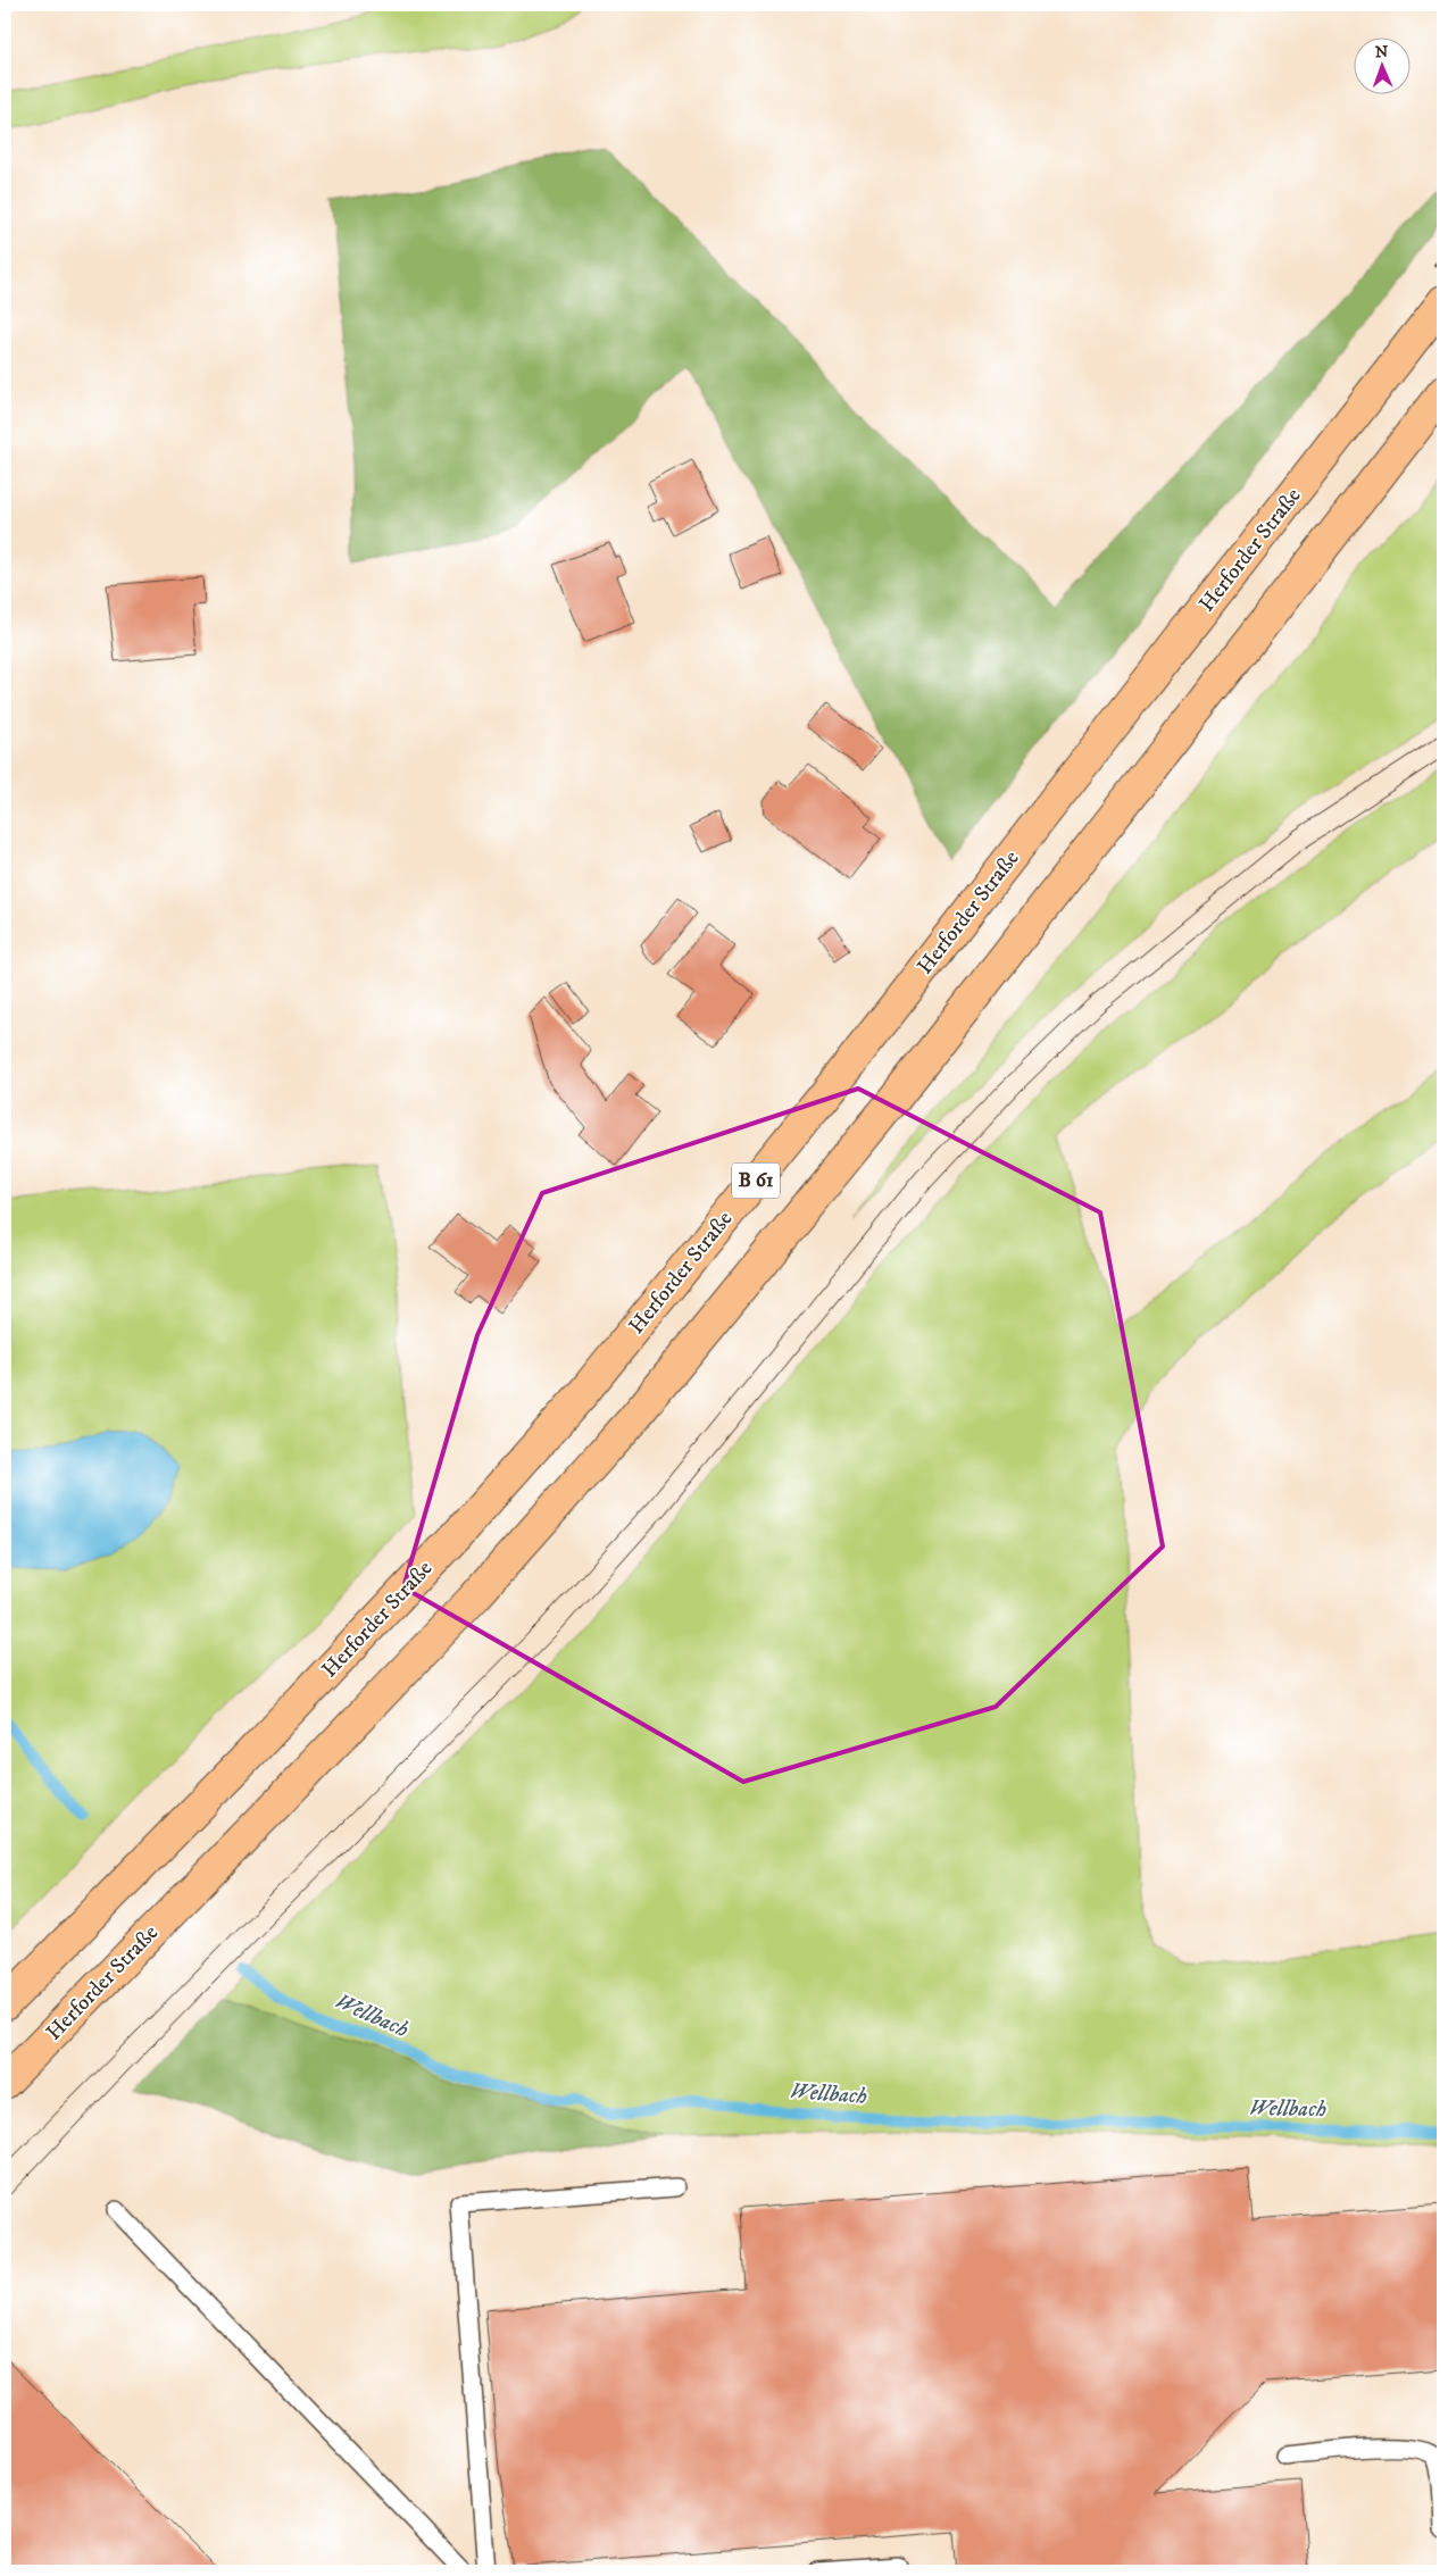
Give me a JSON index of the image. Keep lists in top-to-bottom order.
{
  "streets": {
    "main road": ["Herforder Straße", "B 61"]
  },
  "water": ["Wellbach"],
  "north": "top"
}
